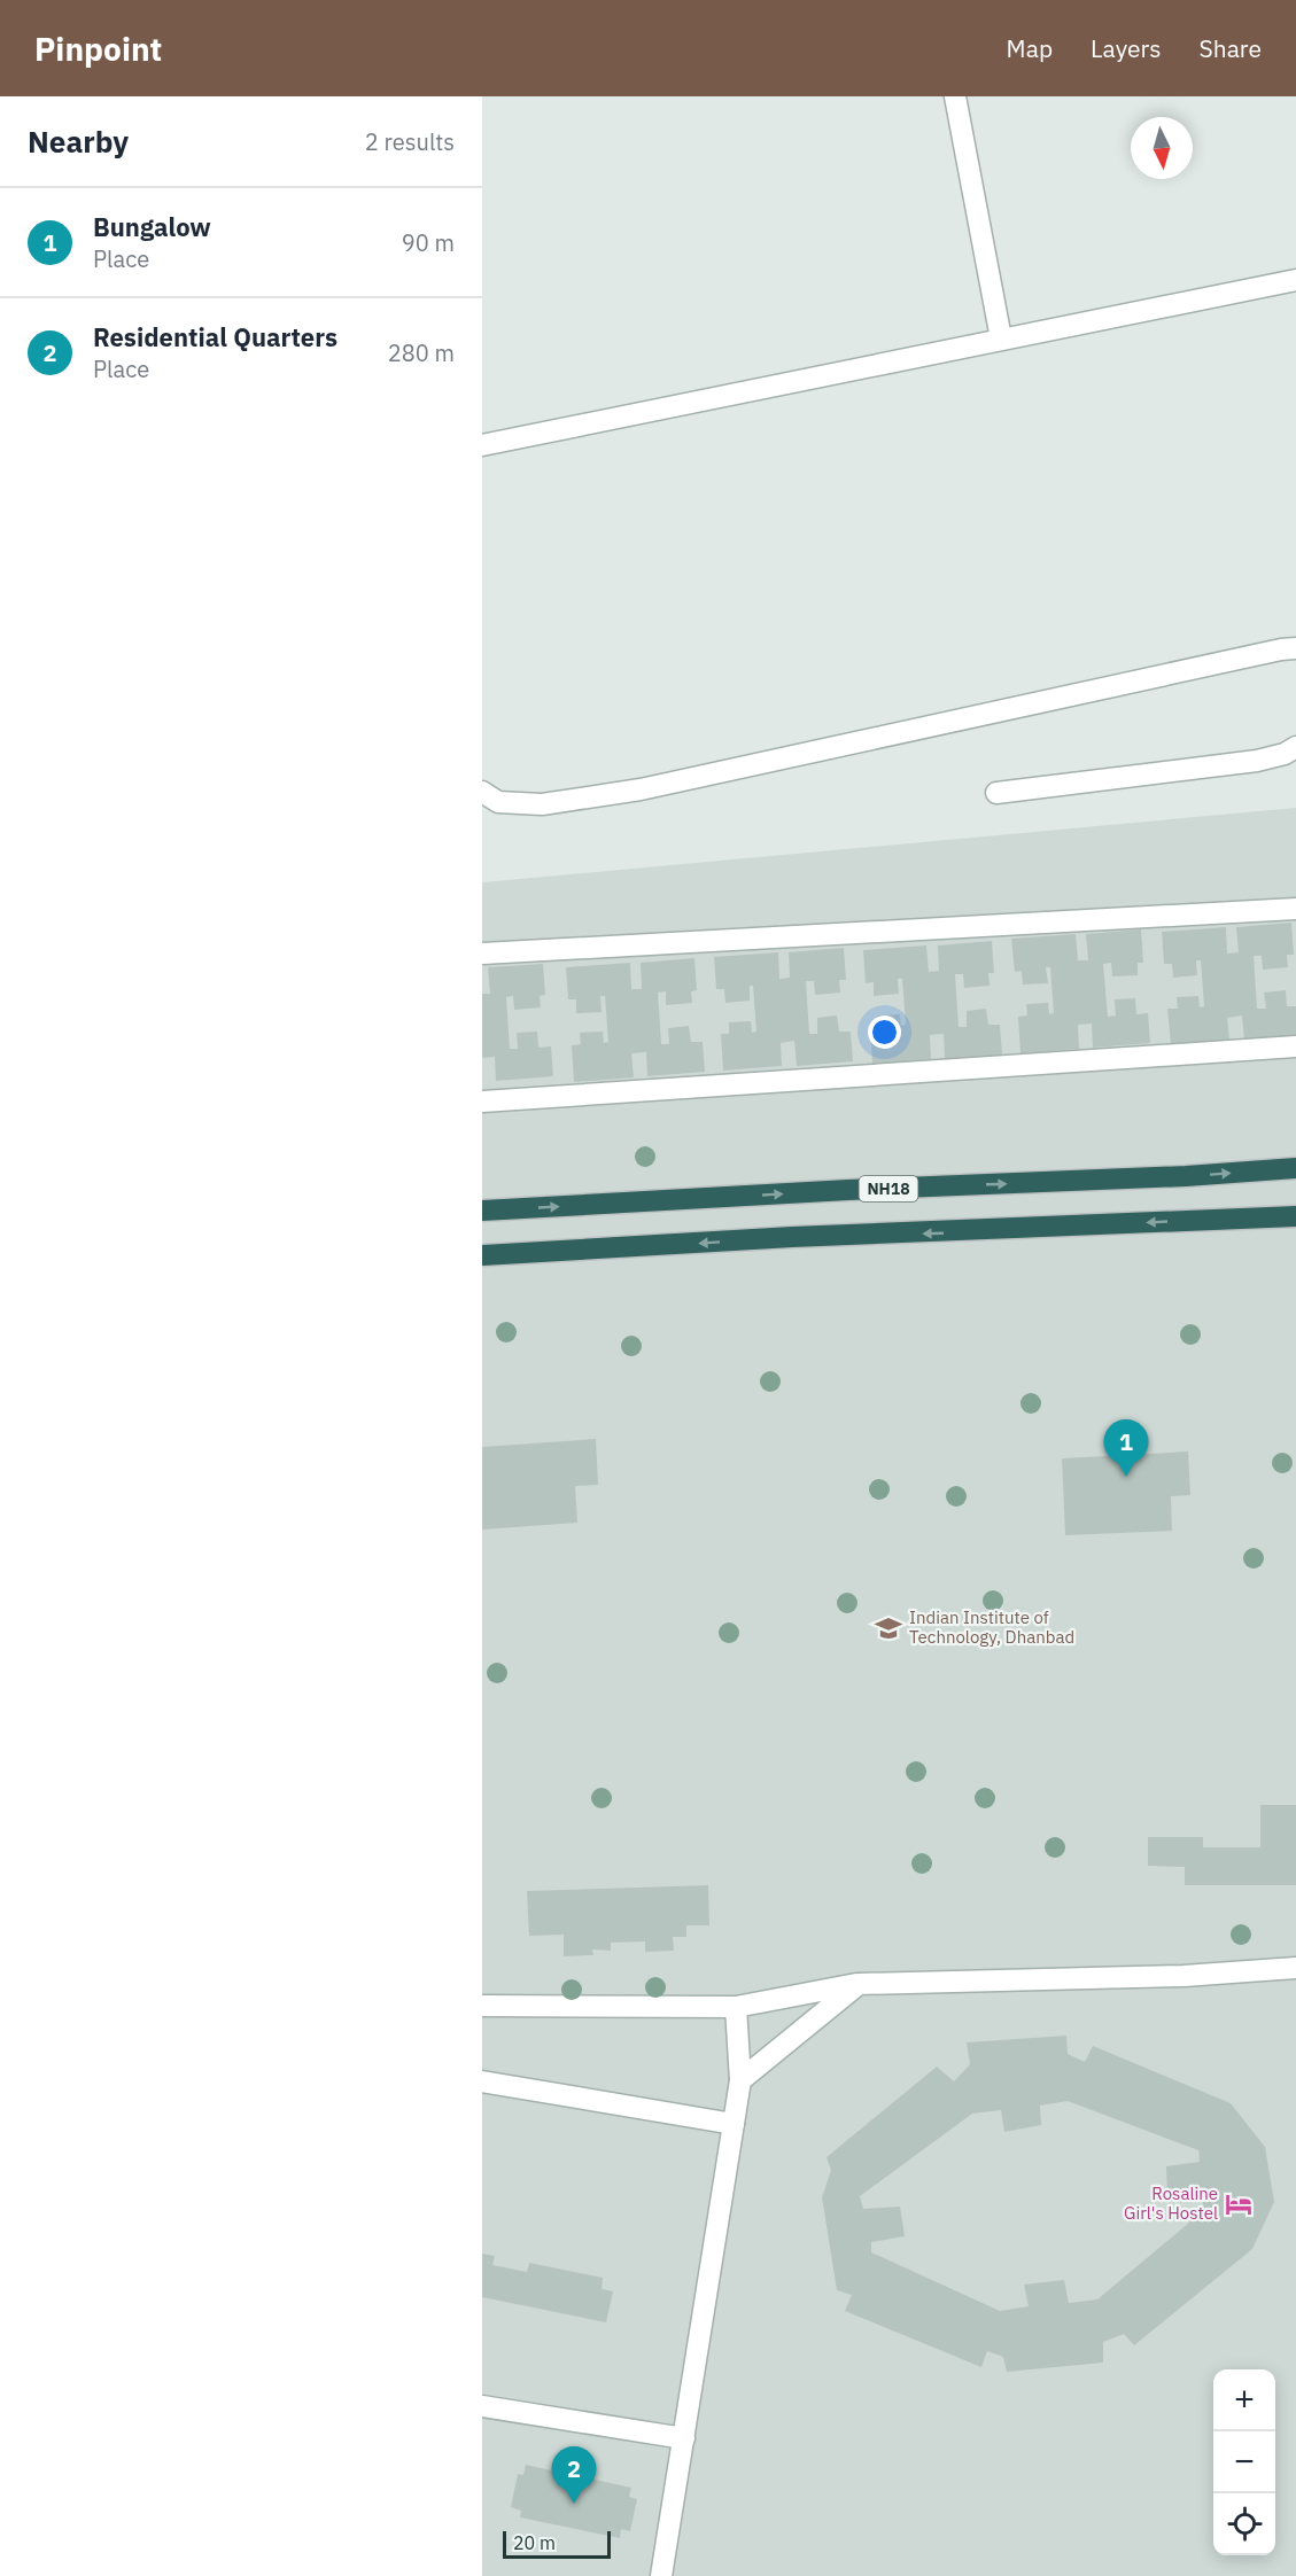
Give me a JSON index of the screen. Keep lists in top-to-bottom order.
{
  "streets": {
    "highway": ["NH18"]
  },
  "places": {
    "school or university": ["Indian Institute of Technology, Dhanbad"],
    "hotel": ["Rosaline Girl's Hostel"]
  },
  "scale_bar": "20 m",
  "north": "bottom",
  "page": {
    "header": "Pinpoint",
    "nav": ["Map", "Layers", "Share"],
    "heading": ["Nearby", "2 results"],
    "list": [
      {
        "mark": "1",
        "name": "Bungalow",
        "note": "Place",
        "value": "90 m"
      },
      {
        "mark": "2",
        "name": "Residential Quarters",
        "note": "Place",
        "value": "280 m"
      }
    ],
    "pins": ["1", "2"],
    "map_buttons": ["+", "−"],
    "scale": "20 m"
  }
}
